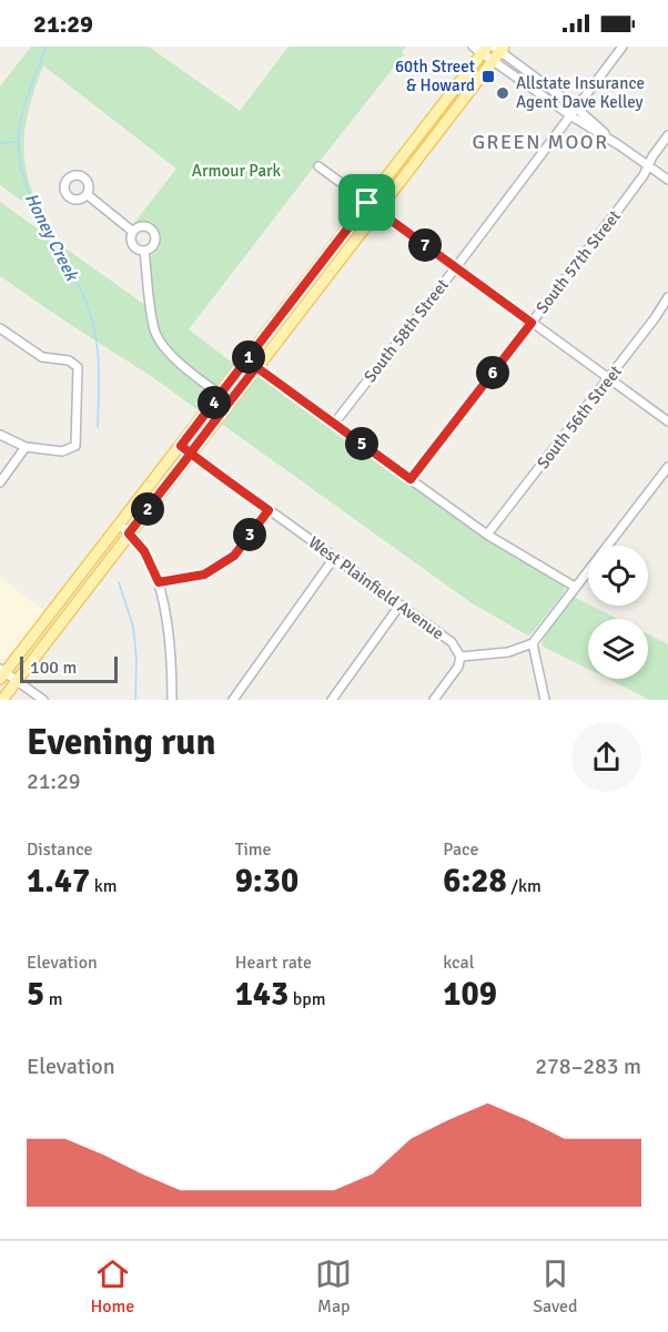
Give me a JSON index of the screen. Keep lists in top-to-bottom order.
{
  "streets": {
    "street": [
      "South 57th Street",
      "South 58th Street",
      "South 56th Street",
      "West Plainfield Avenue"
    ]
  },
  "districts": ["GREEN MOOR"],
  "water": ["Honey Creek"],
  "parks": ["Armour Park"],
  "places": {
    "transit": ["60th Street & Howard"],
    "other": ["Allstate Insurance Agent Dave Kelley"]
  },
  "scale_bar": "100 m",
  "page": {
    "status": "21:29",
    "pins": [
      "7",
      "1",
      "6",
      "4",
      "5",
      "2",
      "3"
    ],
    "scale": "100 m",
    "heading": ["Evening run", "21:29"],
    "stats": [
      ["Distance", "1.47 km"],
      ["Time", "9:30"],
      ["Pace", "6:28 /km"],
      ["Elevation", "5 m"],
      ["Heart rate", "143 bpm"],
      ["kcal", "109"]
    ],
    "chart": ["Elevation", "278–283 m"],
    "tabs": ["Home", "Map", "Saved"]
  }
}
